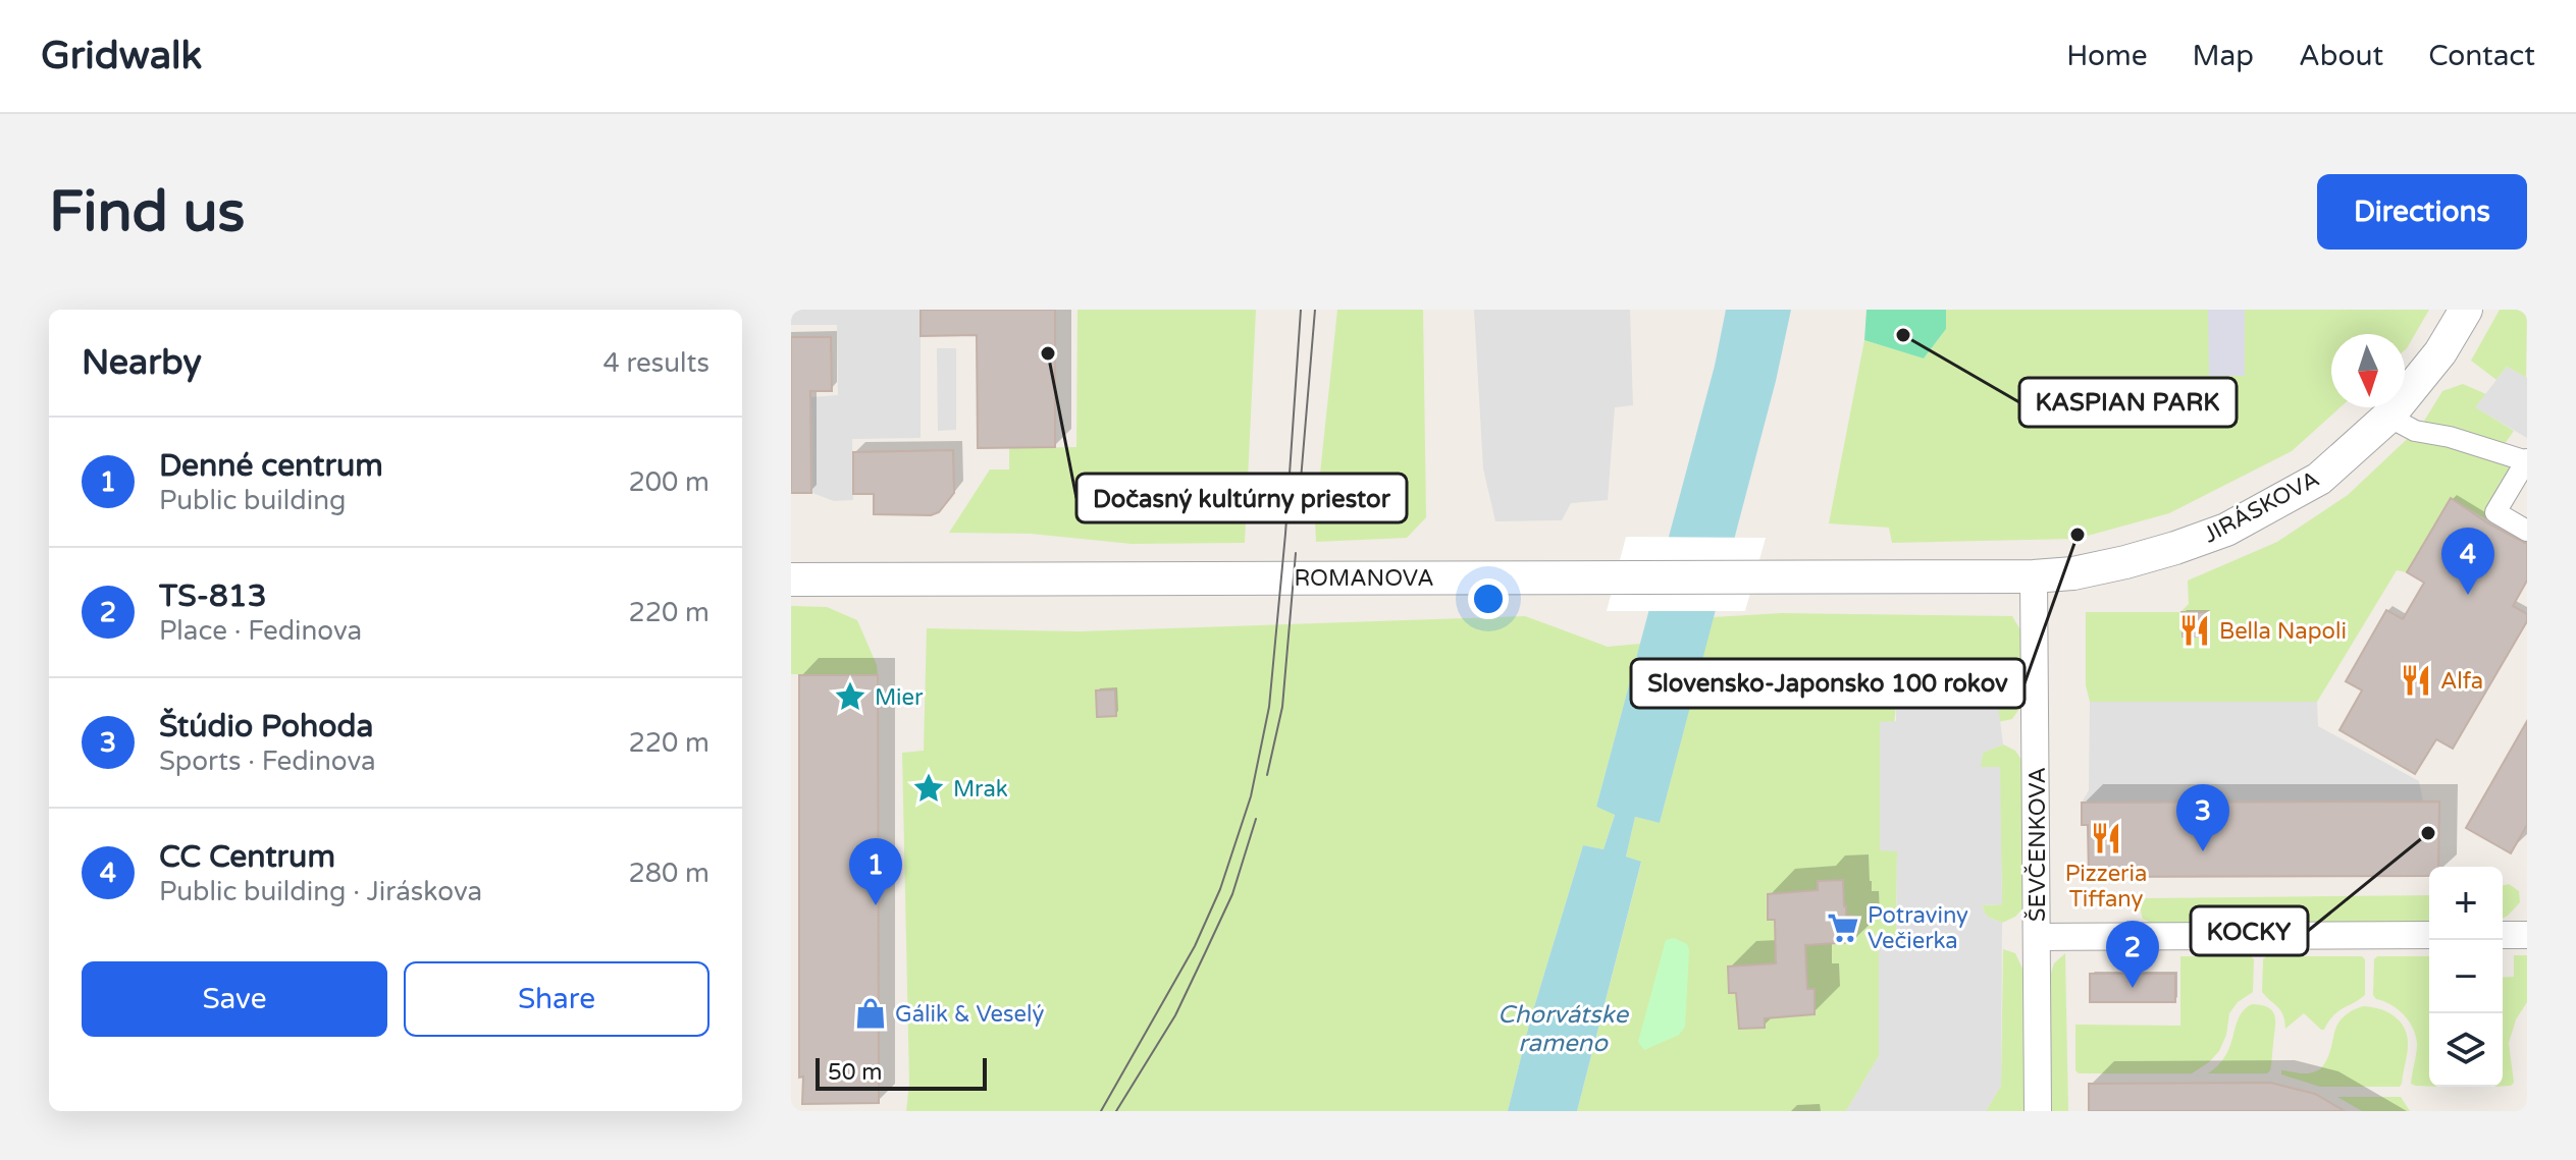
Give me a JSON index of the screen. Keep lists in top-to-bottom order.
{
  "streets": {
    "street": ["JIRÁSKOVA", "ROMANOVA", "ŠEVČENKOVA"]
  },
  "crossings": [
    ["JIRÁSKOVA", "ROMANOVA"],
    ["JIRÁSKOVA", "ŠEVČENKOVA"],
    ["ROMANOVA", "ŠEVČENKOVA"]
  ],
  "water": ["Chorvátske rameno"],
  "places": {
    "other": [
      "KASPIAN PARK",
      "Dočasný kultúrny priestor",
      "Slovensko-Japonsko 100 rokov",
      "KOCKY"
    ],
    "restaurant": ["Bella Napoli", "Alfa", "Pizzeria Tiffany"],
    "place": ["Mier", "Mrak"],
    "supermarket": ["Potraviny Večierka"],
    "shop": ["Gálik & Veselý"]
  },
  "scale_bar": "50 m",
  "north": "bottom",
  "page": {
    "header": "Gridwalk",
    "nav": [
      "Home",
      "Map",
      "About",
      "Contact"
    ],
    "buttons": [
      "Directions",
      ["Save", "Share"]
    ],
    "title": "Find us",
    "heading": ["Nearby", "4 results"],
    "list": [
      {
        "mark": "1",
        "name": "Denné centrum",
        "note": "Public building",
        "value": "200 m"
      },
      {
        "mark": "2",
        "name": "TS-813",
        "note": "Place · Fedinova",
        "value": "220 m"
      },
      {
        "mark": "3",
        "name": "Štúdio Pohoda",
        "note": "Sports · Fedinova",
        "value": "220 m"
      },
      {
        "mark": "4",
        "name": "CC Centrum",
        "note": "Public building · Jiráskova",
        "value": "280 m"
      }
    ],
    "pins": [
      "4",
      "3",
      "1",
      "2"
    ],
    "map_buttons": ["+", "−"],
    "scale": "50 m"
  }
}
